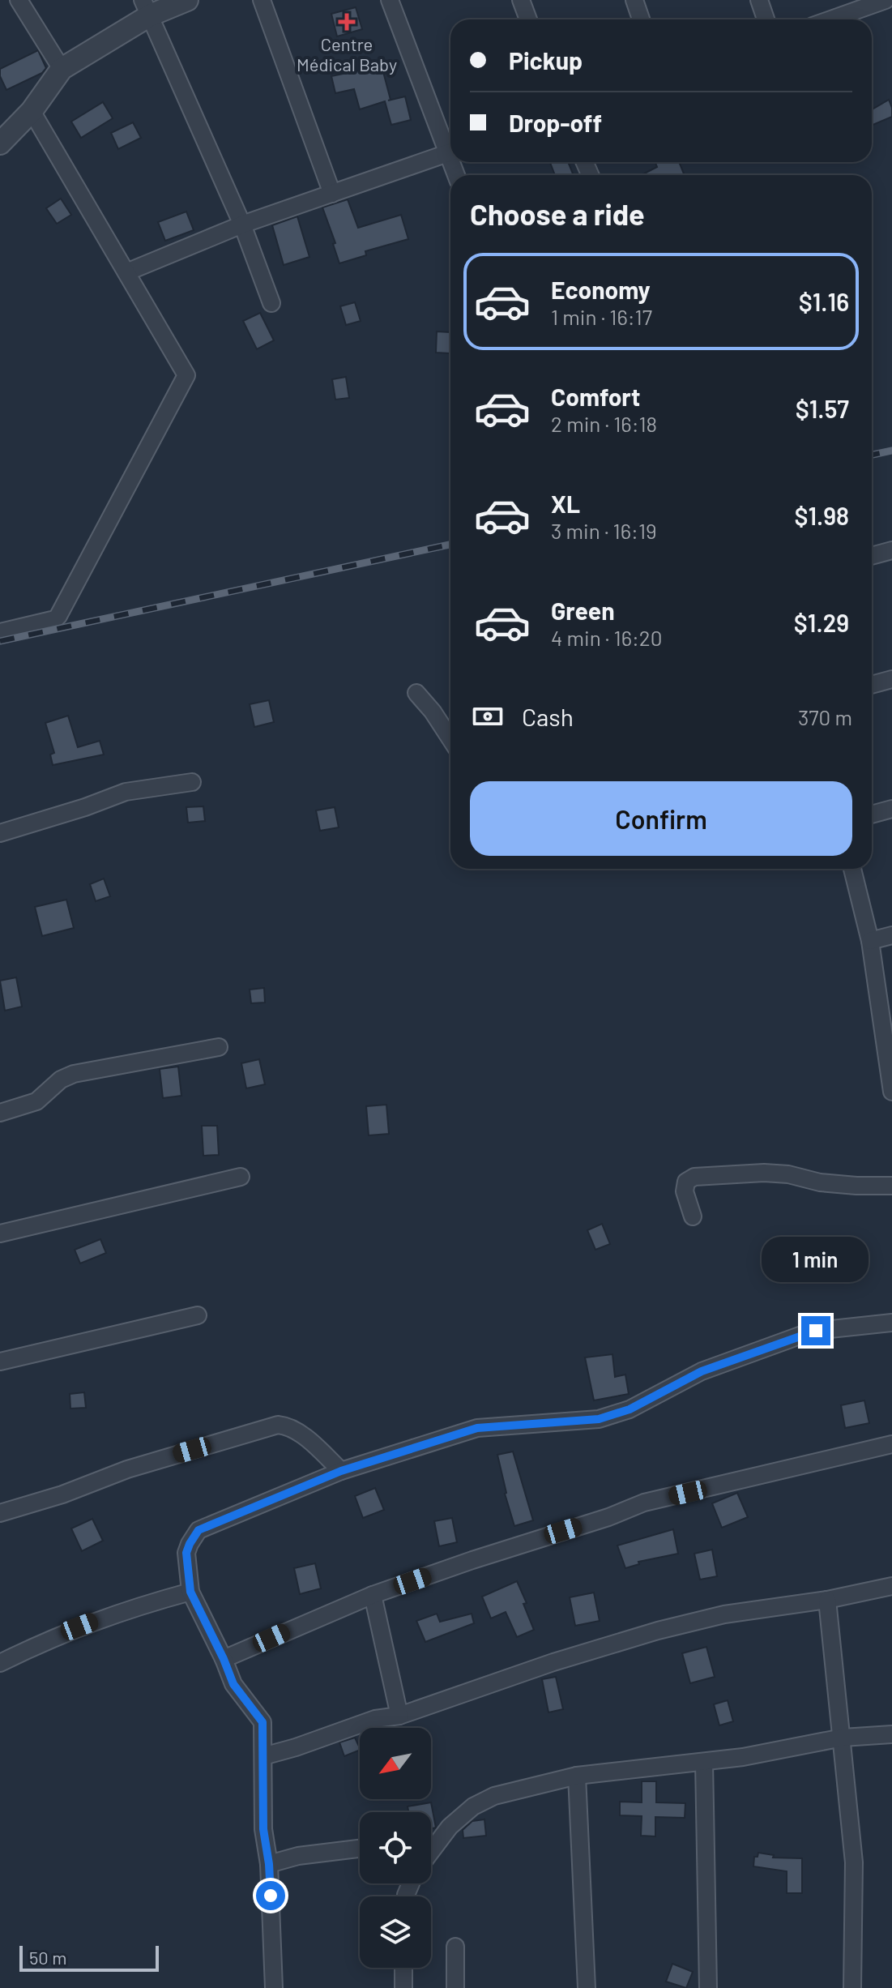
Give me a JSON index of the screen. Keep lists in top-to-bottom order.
{
  "places": {
    "health": ["Centre Médical Baby"]
  },
  "scale_bar": "50 m",
  "north": "bottom left",
  "page": {
    "banner": ["Pickup", "Drop-off"],
    "heading": "Choose a ride",
    "list": [
      {
        "name": "Economy",
        "note": "1 min · 16:17",
        "value": "$1.16"
      },
      {
        "name": "Comfort",
        "note": "2 min · 16:18",
        "value": "$1.57"
      },
      {
        "name": "XL",
        "note": "3 min · 16:19",
        "value": "$1.98"
      },
      {
        "name": "Green",
        "note": "4 min · 16:20",
        "value": "$1.29"
      }
    ],
    "pay": ["Cash", "370 m"],
    "buttons": "Confirm",
    "bubble": "1 min",
    "scale": "50 m"
  }
}
